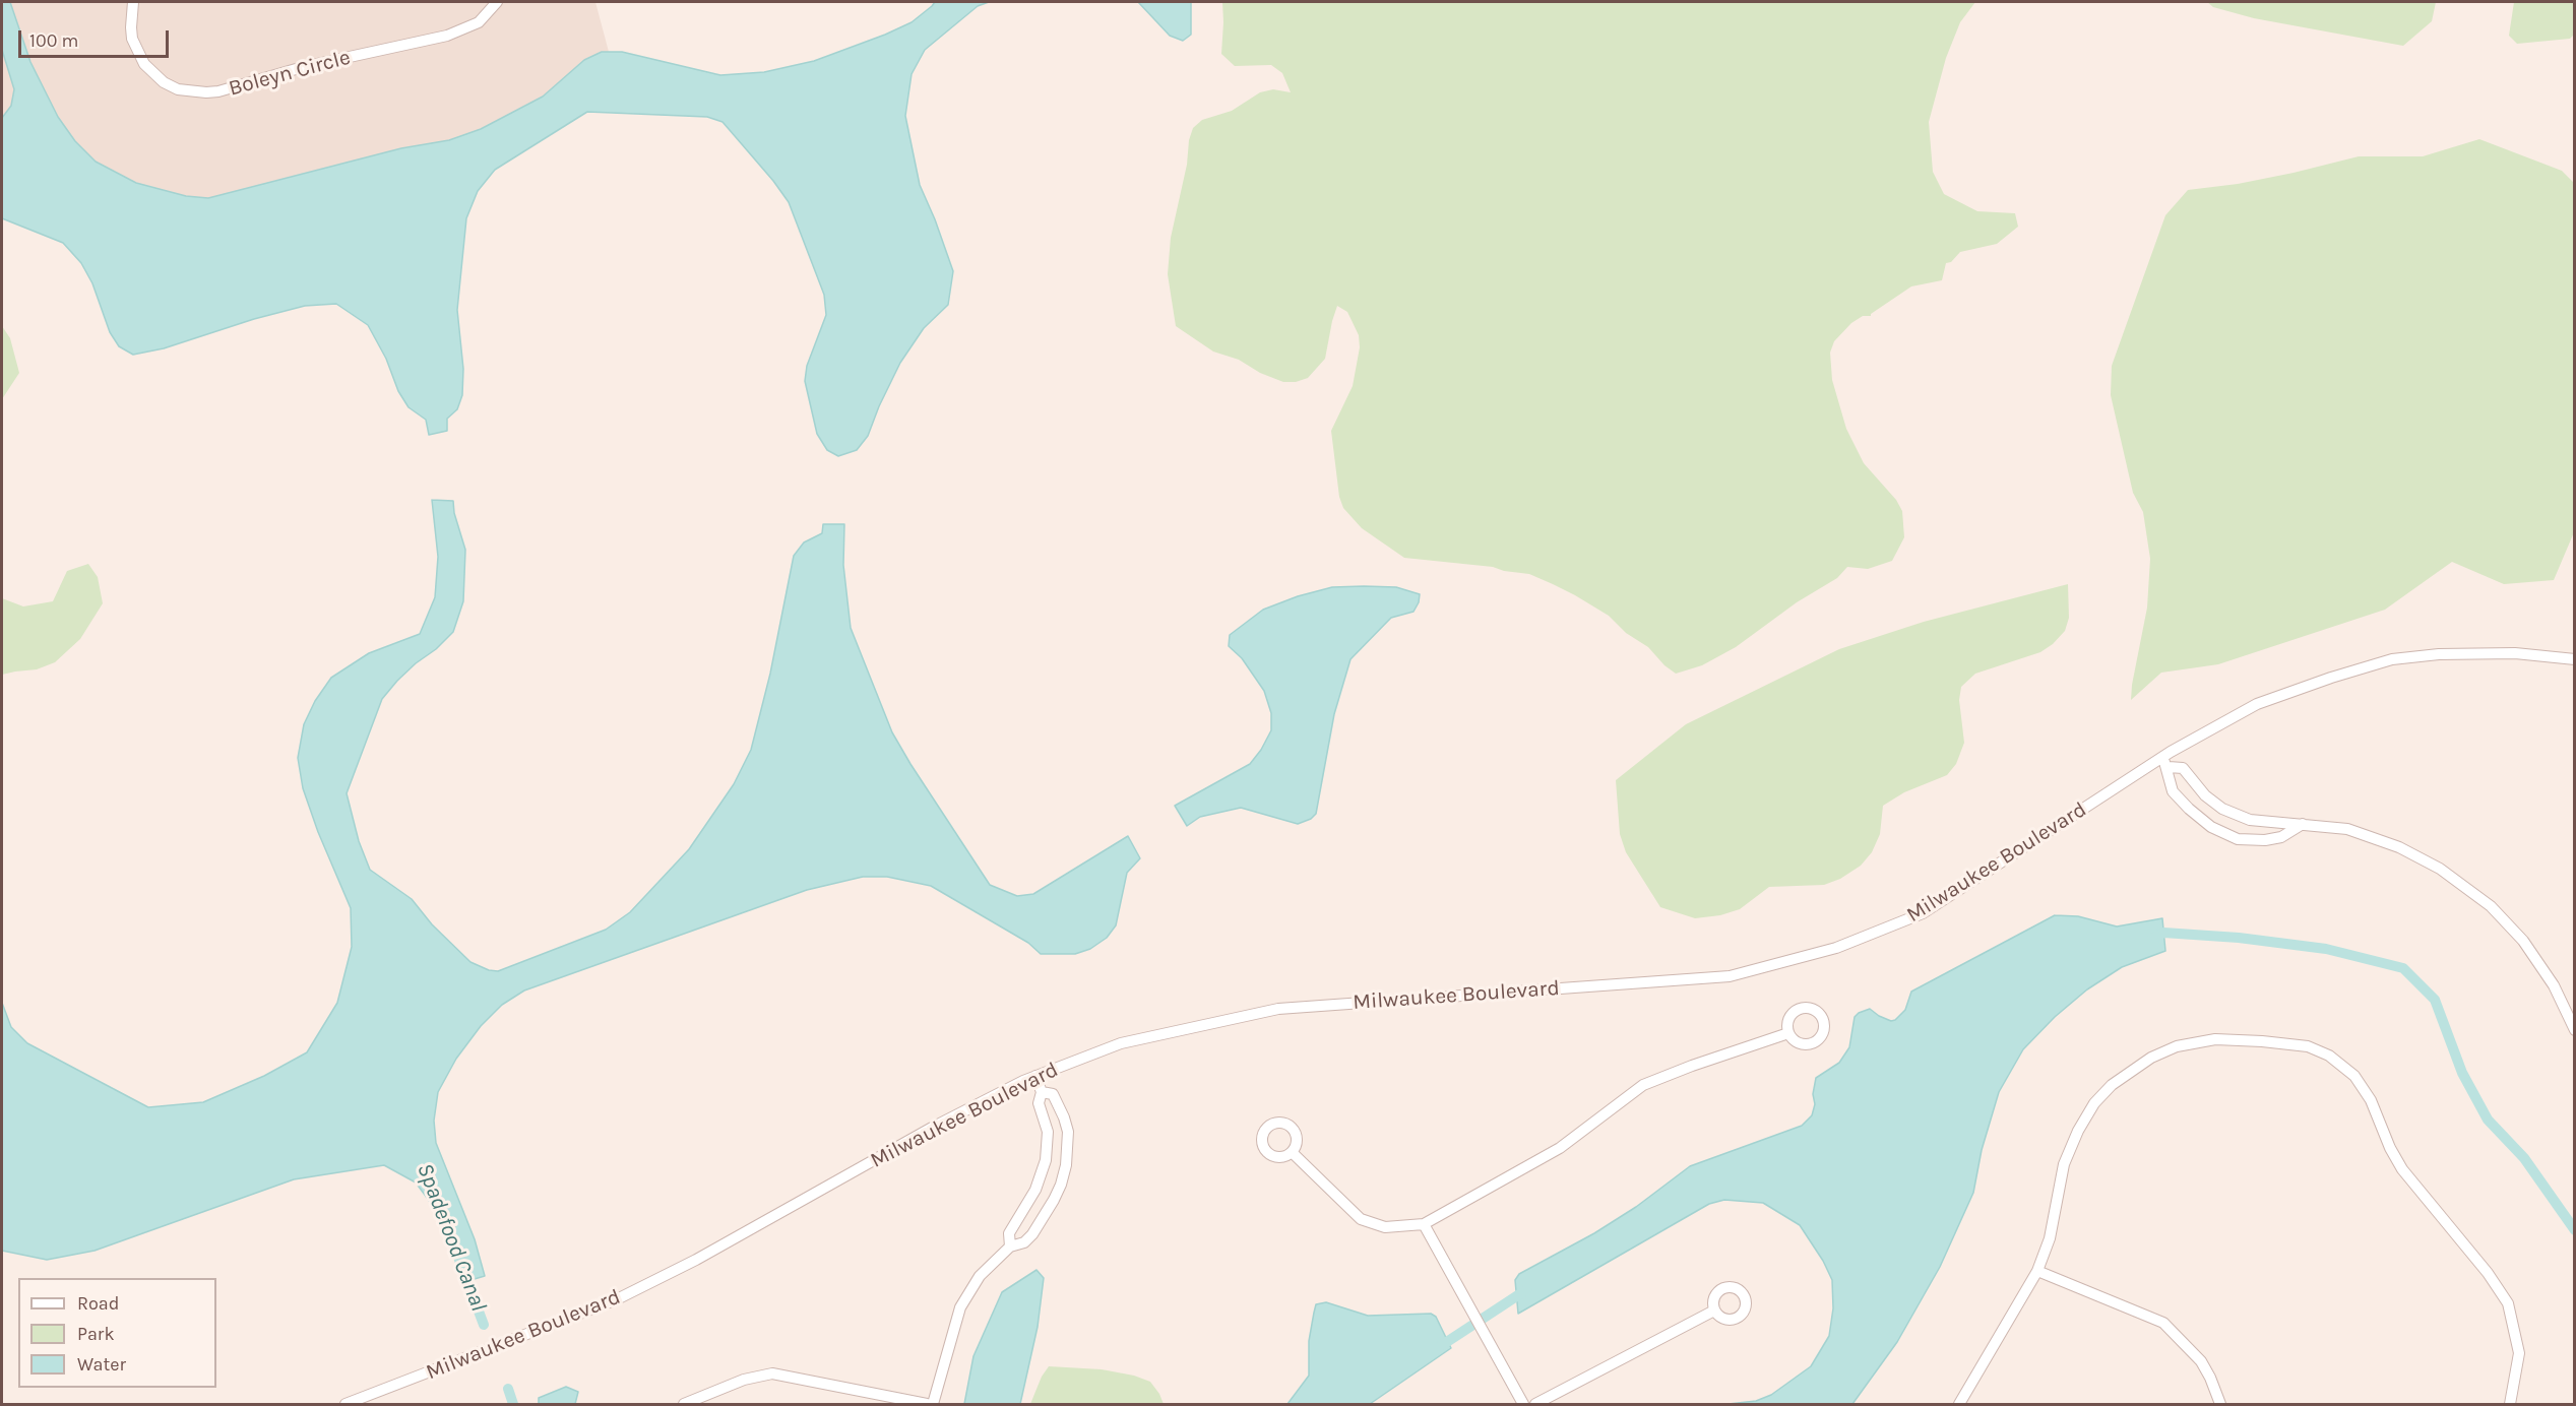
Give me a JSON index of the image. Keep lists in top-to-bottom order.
{
  "streets": {
    "street": ["Boleyn Circle", "Milwaukee Boulevard"]
  },
  "water": ["Spadefood Canal"],
  "legend": ["Road", "Park", "Water"],
  "scale_bar": "100 m"
}
